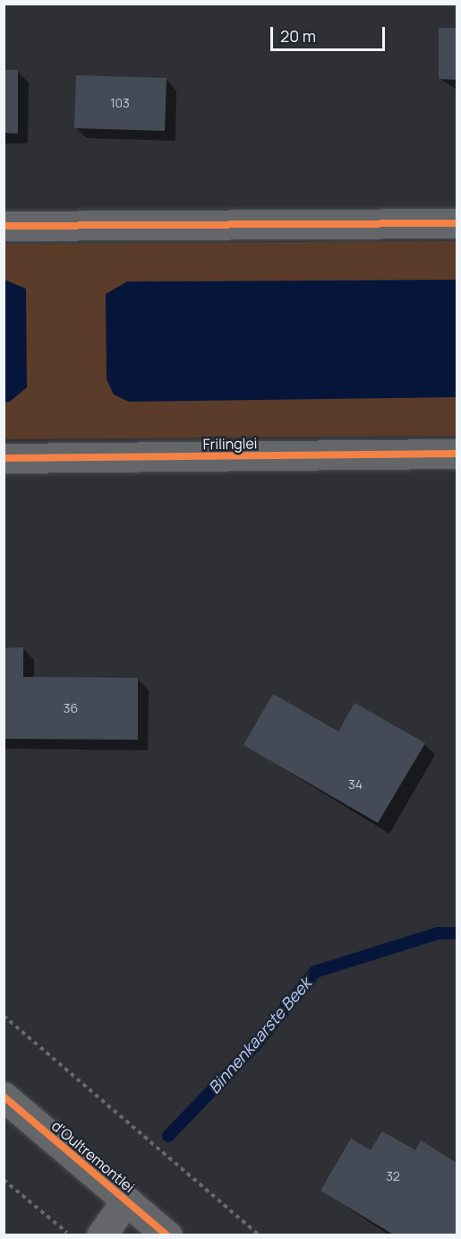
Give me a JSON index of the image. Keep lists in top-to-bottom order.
{
  "streets": {
    "street": ["Frilinglei", "d'Oultremontlei"]
  },
  "water": ["Binnenkaarste Beek"],
  "house_numbers": [
    "103",
    "36",
    "34",
    "32"
  ],
  "scale_bar": "20 m"
}
